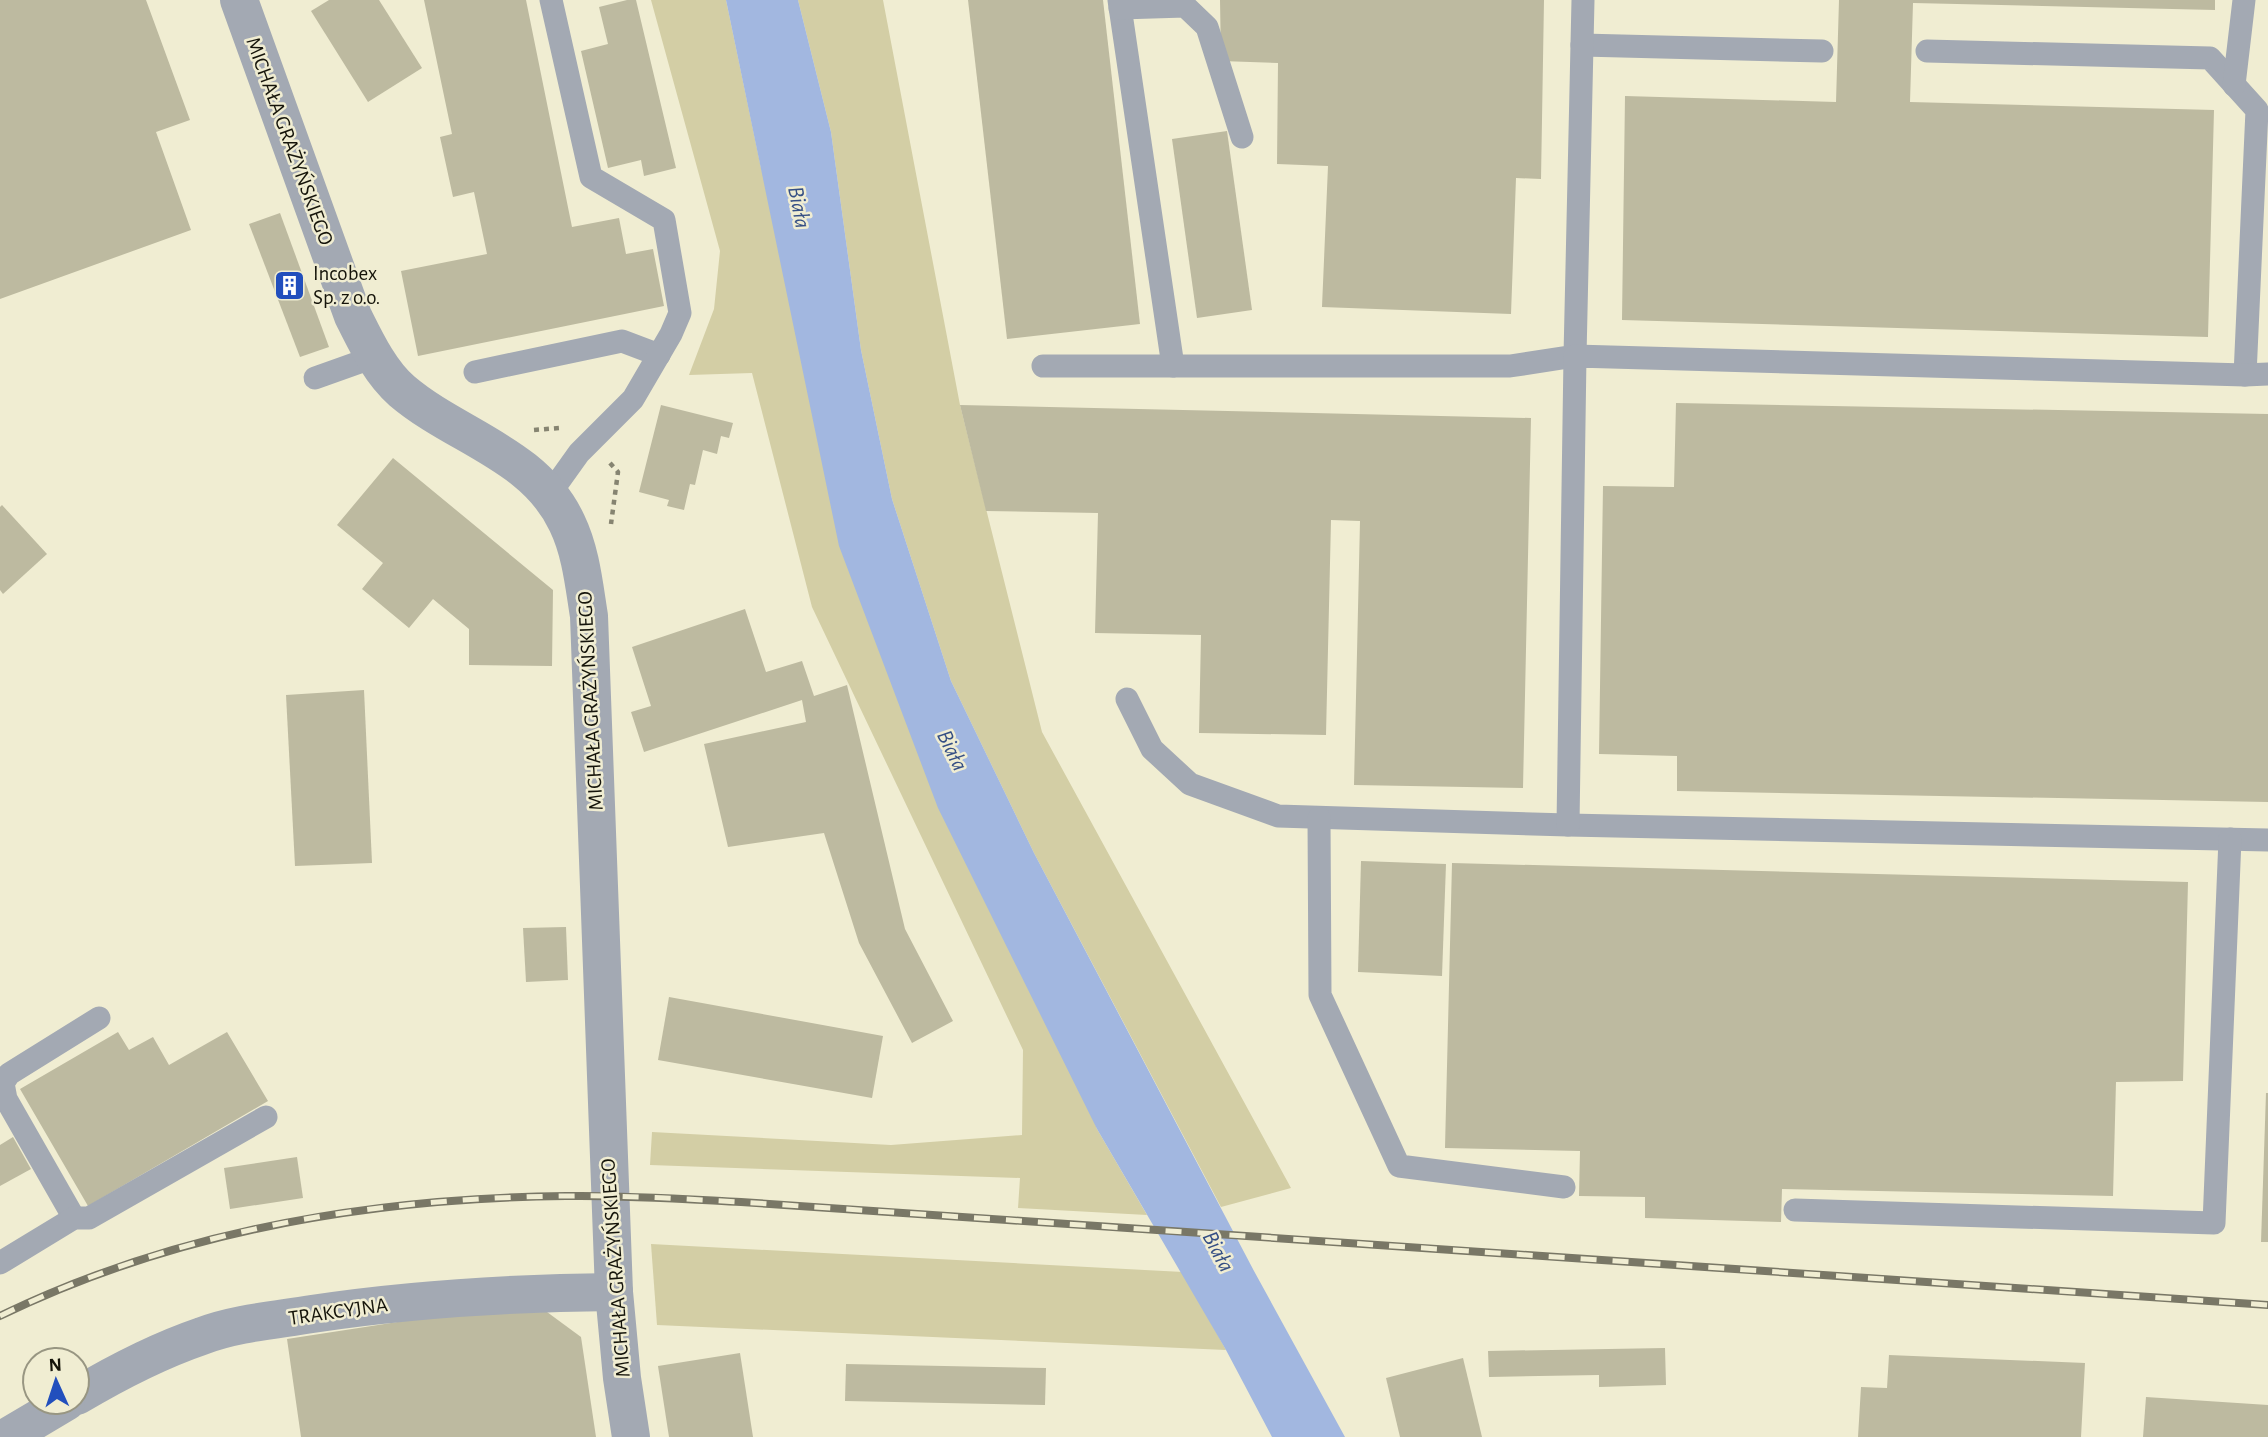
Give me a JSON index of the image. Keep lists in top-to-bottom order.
{
  "streets": {
    "street": ["MICHAŁA GRAŻYŃSKIEGO", "TRAKCYJNA"]
  },
  "crossings": [
    ["MICHAŁA GRAŻYŃSKIEGO", "TRAKCYJNA"]
  ],
  "water": ["Biała"],
  "places": {
    "building": ["Incobex Sp. z o.o."]
  },
  "north": "top"
}
